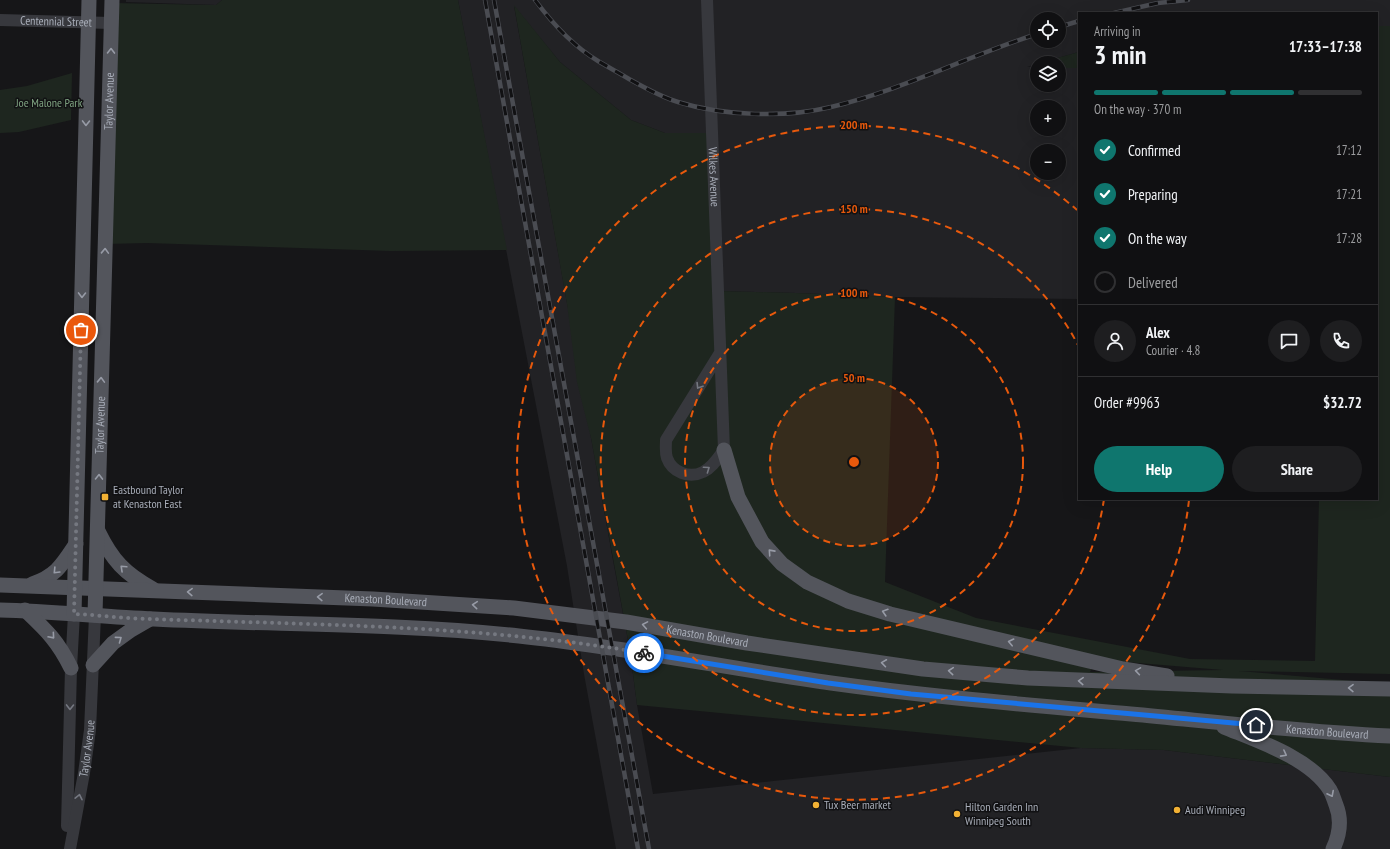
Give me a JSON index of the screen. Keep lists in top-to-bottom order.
{
  "streets": {
    "main road": ["Taylor Avenue", "Kenaston Boulevard"],
    "street": ["Centennial Street", "Wilkes Avenue"]
  },
  "crossings": [
    ["Centennial Street", "Taylor Avenue"],
    ["Taylor Avenue", "Kenaston Boulevard"]
  ],
  "parks": ["Joe Malone Park"],
  "places": {
    "transit": ["Eastbound Taylor at Kenaston East"],
    "other": ["Tux Beer market", "Audi Winnipeg", "Hilton Garden Inn Winnipeg South"]
  },
  "page": {
    "map_buttons": ["+", "−"],
    "heading": ["3 min", "Arriving in", "17:33–17:38"],
    "panel": [
      "Alex",
      "Courier · 4.8",
      "Order #9963",
      "$32.72"
    ],
    "bar": "On the way · 370 m",
    "list": [
      ["Confirmed", "17:12"],
      ["Preparing", "17:21"],
      ["On the way", "17:28"],
      "Delivered"
    ],
    "buttons": ["Help", "Share"]
  },
  "rings": [
    "200 m",
    "150 m",
    "100 m",
    "50 m"
  ]
}
